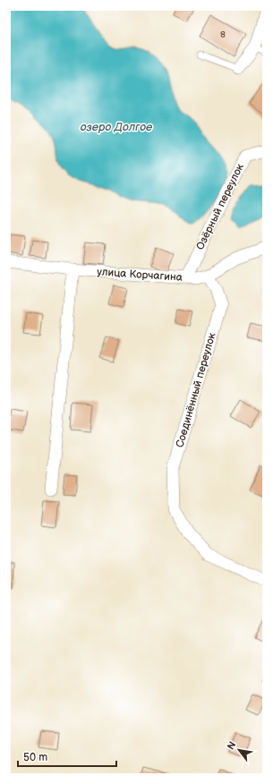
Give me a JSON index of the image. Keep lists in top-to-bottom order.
{
  "streets": {
    "street": ["Озёрный переулок", "улица Корчагина", "Соединённый переулок"]
  },
  "crossings": [
    ["Озёрный переулок", "улица Корчагина"],
    ["улица Корчагина", "Соединённый переулок"]
  ],
  "water": ["озеро Долгое"],
  "house_numbers": ["8"],
  "scale_bar": "50 m",
  "north": "top left"
}
